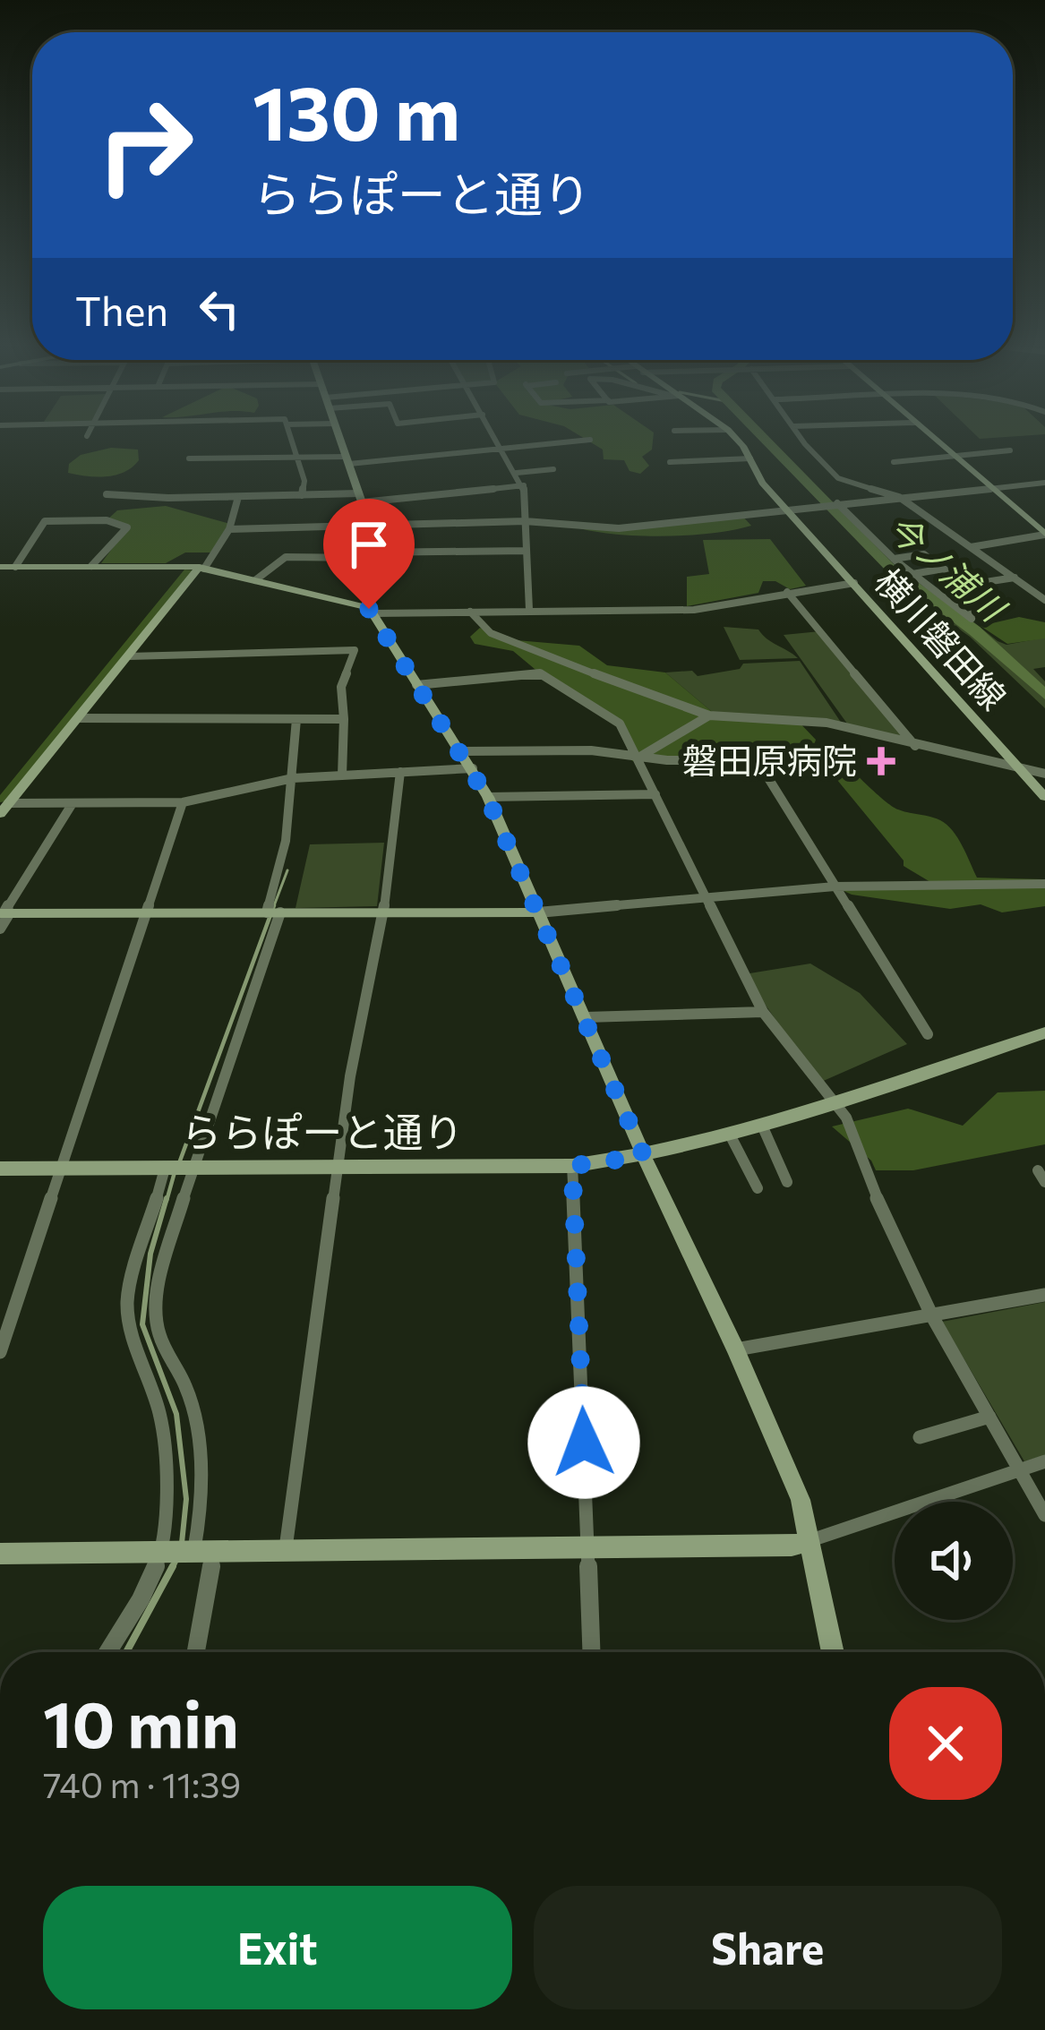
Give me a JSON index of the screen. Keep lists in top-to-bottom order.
{
  "streets": {
    "street": ["横川磐田線", "ららぽーと通り"]
  },
  "water": ["今ノ浦川"],
  "places": {
    "health": ["磐田原病院"]
  },
  "page": {
    "turn": ["130 m", "ららぽーと通り"],
    "then": "Then",
    "heading": ["10 min", "740 m · 11:39"],
    "buttons": ["Exit", "Share"]
  }
}
